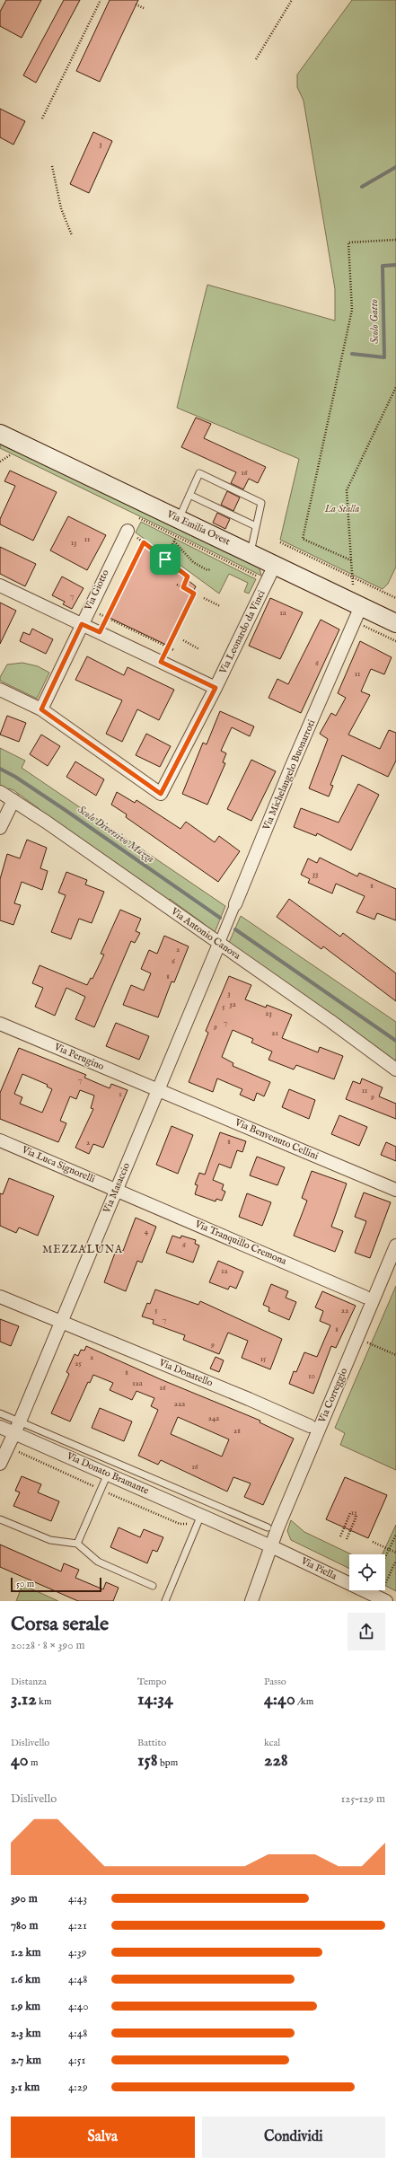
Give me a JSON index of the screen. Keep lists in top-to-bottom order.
{
  "streets": {
    "main road": ["Via Emilia Ovest"],
    "street": [
      "Via Giotto",
      "Via Leonardo da Vinci",
      "Via Michelangelo Buonarroti",
      "Via Antonio Canova",
      "Via Perugino",
      "Via Benvenuto Cellini",
      "Via Luca Signorelli",
      "Via Masaccio",
      "Via Tranquillo Cremona",
      "Via Donatello",
      "Via Correggio",
      "Via Donato Bramante",
      "Via Piella"
    ]
  },
  "crossings": [
    ["Via Emilia Ovest", "Via Leonardo da Vinci"],
    ["Via Emilia Ovest", "Via Michelangelo Buonarroti"],
    ["Via Giotto", "Via Leonardo da Vinci"],
    ["Via Michelangelo Buonarroti", "Via Antonio Canova"],
    ["Via Michelangelo Buonarroti", "Via Masaccio"],
    ["Via Antonio Canova", "Via Masaccio"],
    ["Via Perugino", "Via Benvenuto Cellini"],
    ["Via Perugino", "Via Masaccio"],
    ["Via Benvenuto Cellini", "Via Masaccio"],
    ["Via Luca Signorelli", "Via Masaccio"],
    ["Via Luca Signorelli", "Via Tranquillo Cremona"],
    ["Via Masaccio", "Via Tranquillo Cremona"],
    ["Via Masaccio", "Via Donatello"],
    ["Via Masaccio", "Via Donato Bramante"],
    ["Via Correggio", "Via Donato Bramante"],
    ["Via Correggio", "Via Piella"],
    ["Via Donato Bramante", "Via Piella"]
  ],
  "districts": ["MEZZALUNA"],
  "water": ["Scolo Gatto", "Scolo Diversivo Muzza"],
  "parks": ["La Stalla"],
  "house_numbers": [
    "3",
    "16",
    "11",
    "13",
    "7",
    "1a",
    "6",
    "11",
    "33",
    "8",
    "2",
    "6",
    "8",
    "3",
    "3a",
    "5",
    "23",
    "7",
    "9",
    "21",
    "7",
    "11",
    "1",
    "9",
    "8",
    "2",
    "4",
    "6",
    "12",
    "5",
    "22",
    "7",
    "8",
    "9",
    "2",
    "15",
    "25",
    "8",
    "10",
    "12a",
    "16",
    "22a",
    "24a",
    "28",
    "16",
    "13"
  ],
  "scale_bar": "50 m",
  "page": {
    "scale": "50 m",
    "heading": ["Corsa serale", "20:28 · 8 × 390 m"],
    "stats": [
      ["Distanza", "3.12 km"],
      ["Tempo", "14:34"],
      ["Passo", "4:40 /km"],
      ["Dislivello", "40 m"],
      ["Battito", "158 bpm"],
      ["kcal", "228"]
    ],
    "chart": ["Dislivello", "125–129 m"],
    "list": [
      {
        "name": "390 m",
        "note": "4:43"
      },
      {
        "name": "780 m",
        "note": "4:21"
      },
      {
        "name": "1.2 km",
        "note": "4:39"
      },
      {
        "name": "1.6 km",
        "note": "4:48"
      },
      {
        "name": "1.9 km",
        "note": "4:40"
      },
      {
        "name": "2.3 km",
        "note": "4:48"
      },
      {
        "name": "2.7 km",
        "note": "4:51"
      },
      {
        "name": "3.1 km",
        "note": "4:29"
      }
    ],
    "buttons": ["Salva", "Condividi"]
  }
}
